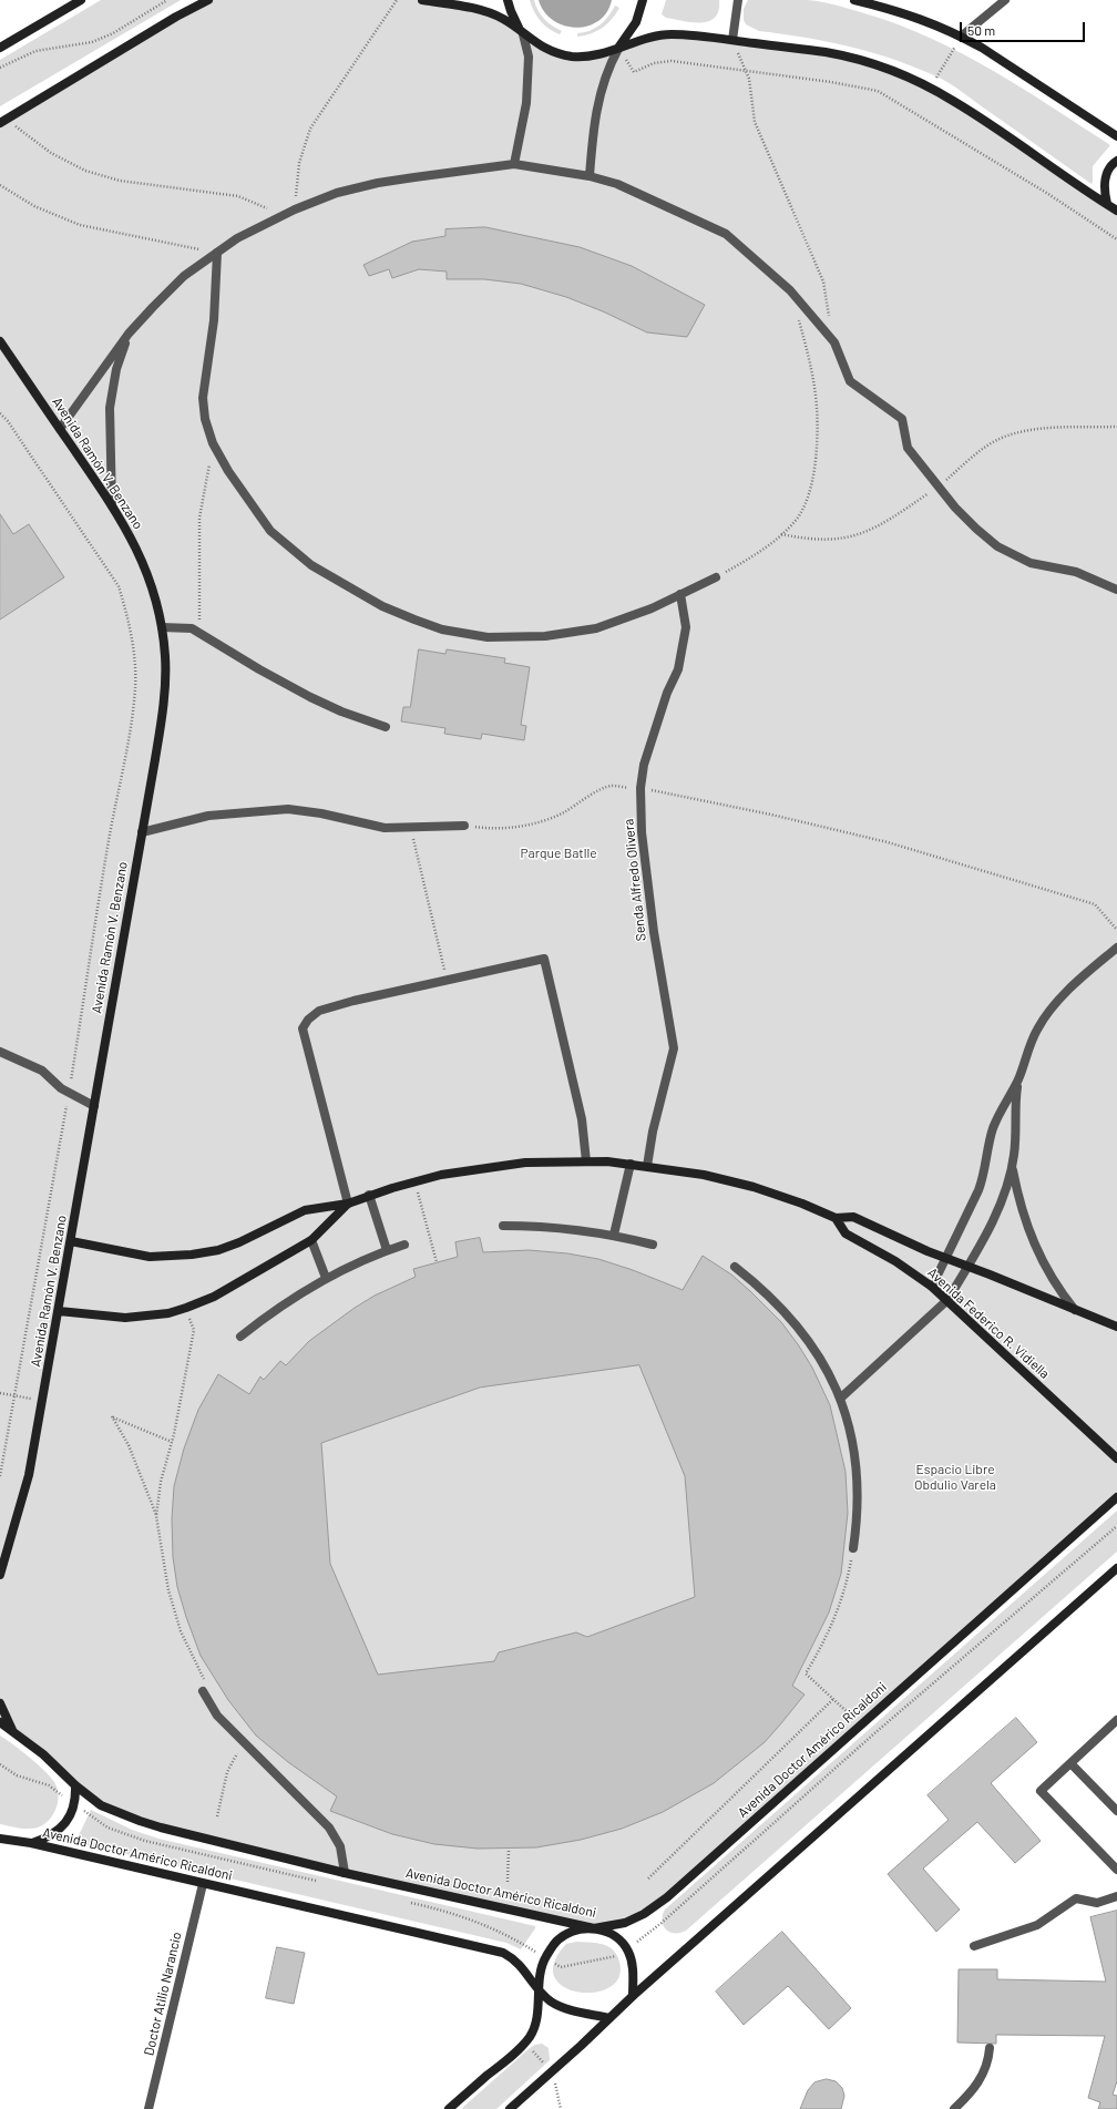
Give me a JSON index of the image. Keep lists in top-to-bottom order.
{
  "streets": {
    "street": [
      "Avenida Ramón V. Benzano",
      "Senda Alfredo Olivera",
      "Avenida Federico R. Vidiella",
      "Avenida Doctor Américo Ricaldoni",
      "Doctor Atilio Narancio"
    ]
  },
  "crossings": [
    ["Avenida Ramón V. Benzano", "Avenida Federico R. Vidiella"],
    ["Senda Alfredo Olivera", "Avenida Federico R. Vidiella"],
    ["Avenida Doctor Américo Ricaldoni", "Doctor Atilio Narancio"]
  ],
  "parks": ["Parque Batlle", "Espacio Libre Obdulio Varela"],
  "scale_bar": "50 m"
}
